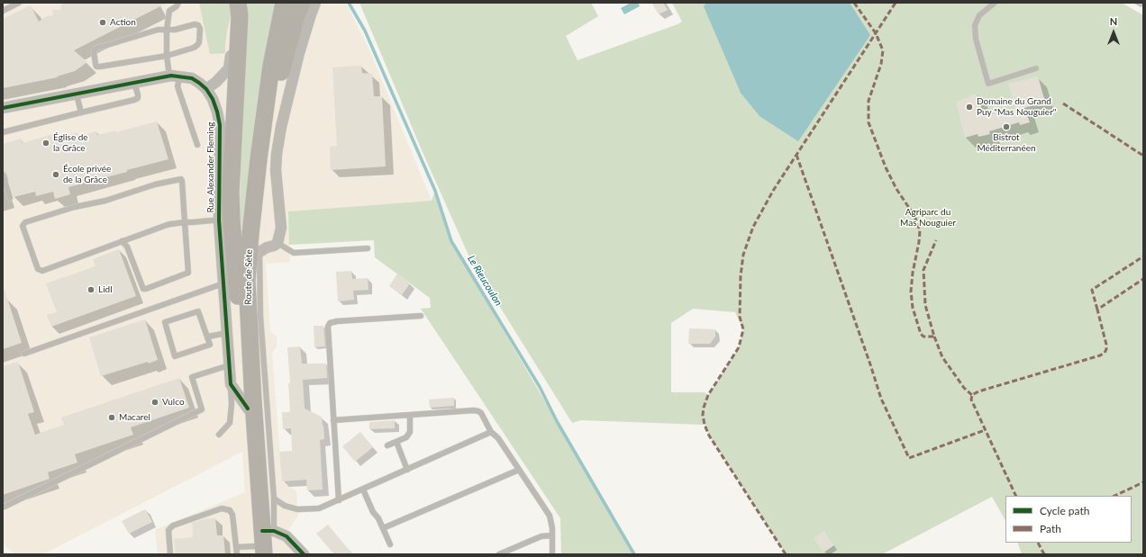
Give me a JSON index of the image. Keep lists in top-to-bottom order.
{
  "streets": {
    "main road": ["Route de Sète"],
    "street": ["Rue Alexander Fleming"]
  },
  "crossings": [
    ["Rue Alexander Fleming", "Route de Sète"]
  ],
  "water": ["Le Rieucoulon"],
  "parks": ["Agriparc du Mas Nouguier"],
  "places": [
    "Action",
    "Domaine du Grand Puy \"Mas Nouguier\"",
    "Bistrot Méditerranéen",
    "Église de la Grâce",
    "École privée de la Grâce",
    "Lidl",
    "Vulco",
    "Macarel"
  ],
  "legend": ["Cycle path", "Path"],
  "north": "top"
}
